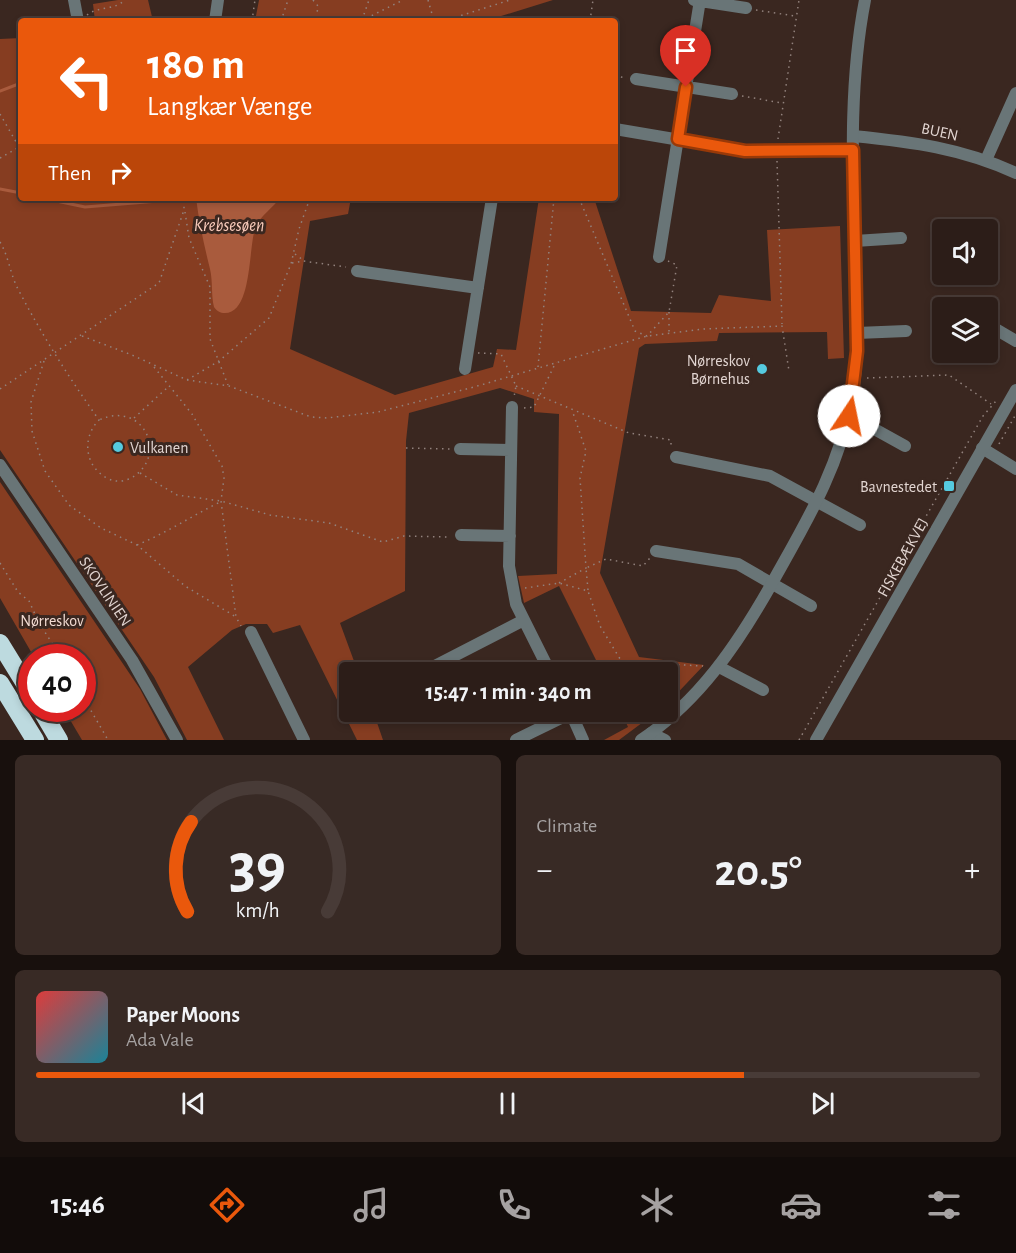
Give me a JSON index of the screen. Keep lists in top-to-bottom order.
{
  "streets": {
    "street": ["BUEN", "FISKEBÆKVEJ", "SKOVLINIEN"]
  },
  "water": ["Krebsesøen"],
  "parks": ["Nørreskov"],
  "places": {
    "other": ["Nørreskov Børnehus", "Vulkanen"],
    "transit": ["Bavnestedet"]
  },
  "page": {
    "turn": ["180 m", "Langkær Vænge"],
    "then": "Then",
    "limit": "40",
    "trip": "15:47 · 1 min · 340 m",
    "tile": "Climate",
    "heat": ["−", "20.5°", "+"],
    "song": ["Paper Moons", "Ada Vale"],
    "tabs": "15:46",
    "gauge": ["39", "km/h"]
  }
}
